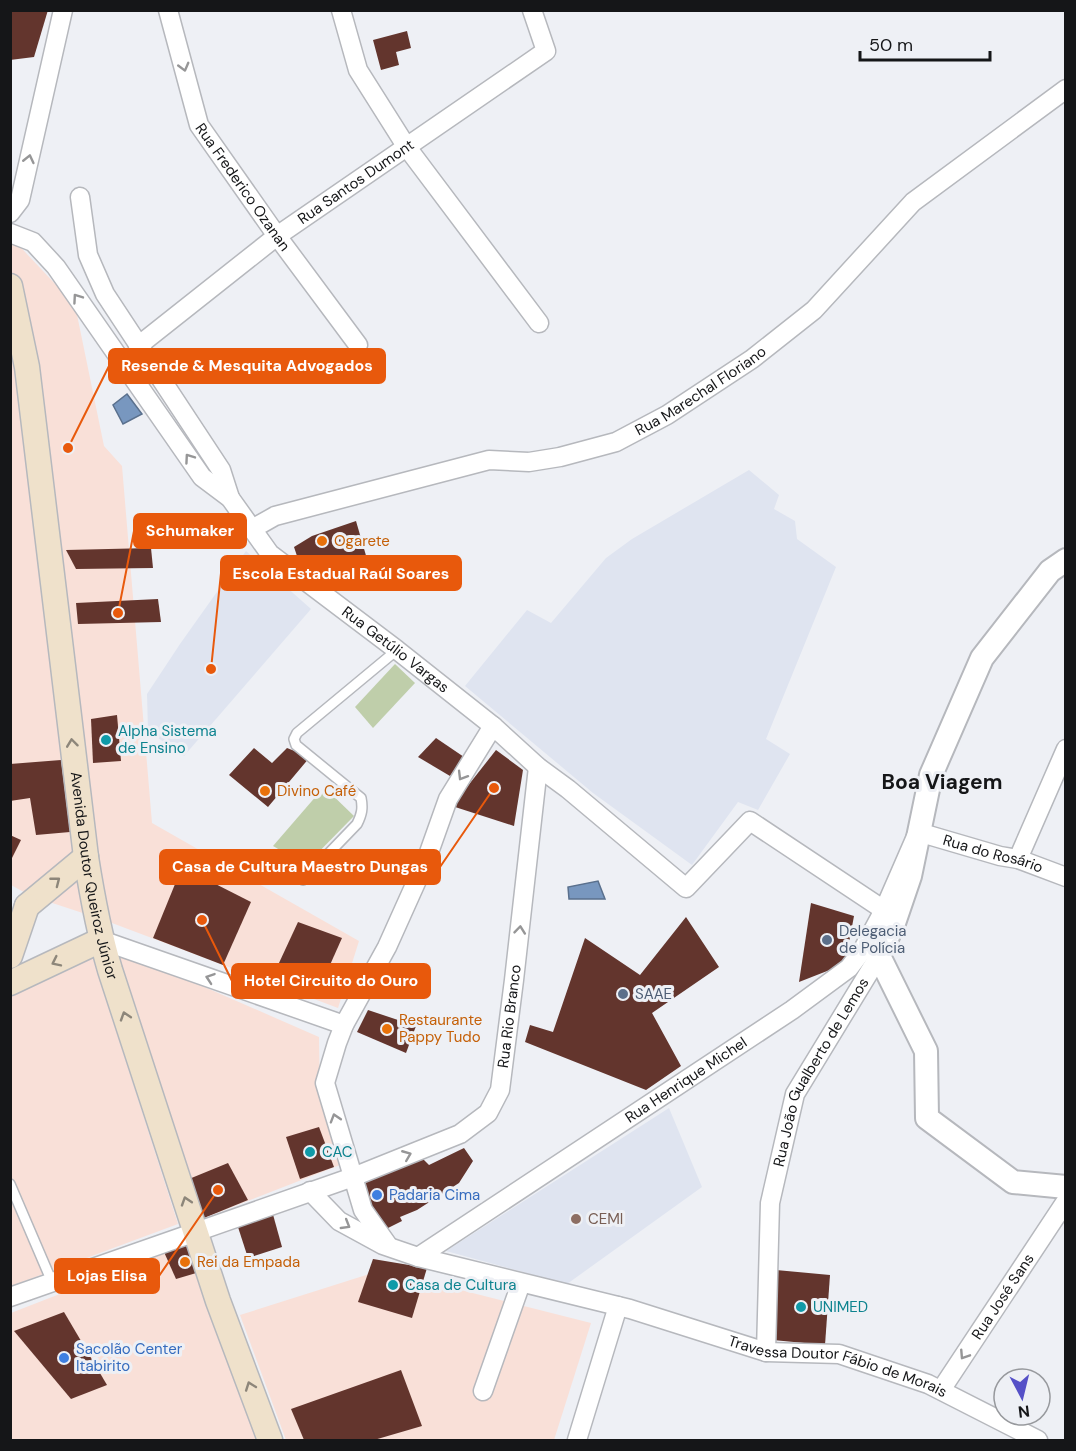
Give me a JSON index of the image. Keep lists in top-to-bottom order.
{
  "streets": {
    "main road": ["Avenida Doutor Queiroz Júnior"],
    "street": [
      "Rua Santos Dumont",
      "Rua Frederico Ozanan",
      "Rua Marechal Floriano",
      "Rua Getúlio Vargas",
      "Rua do Rosário",
      "Rua Rio Branco",
      "Rua João Gualberto de Lemos",
      "Rua Henrique Michel",
      "Rua José Sans",
      "Travessa Doutor Fábio de Morais"
    ]
  },
  "crossings": [
    ["Rua Santos Dumont", "Rua Frederico Ozanan"],
    ["Rua Marechal Floriano", "Rua Getúlio Vargas"],
    ["Rua Getúlio Vargas", "Rua Rio Branco"],
    ["Rua Getúlio Vargas", "Rua Henrique Michel"],
    ["Rua do Rosário", "Rua João Gualberto de Lemos"],
    ["Rua do Rosário", "Rua Henrique Michel"],
    ["Avenida Doutor Queiroz Júnior", "Rua Rio Branco"],
    ["Rua João Gualberto de Lemos", "Rua Henrique Michel"],
    ["Rua João Gualberto de Lemos", "Travessa Doutor Fábio de Morais"],
    ["Rua José Sans", "Travessa Doutor Fábio de Morais"]
  ],
  "one_way": ["Avenida Doutor Queiroz Júnior", "Rua José Sans"],
  "districts": ["Boa Viagem"],
  "places": [
    "Resende & Mesquita Advogados",
    "Ogarete",
    "Schumaker",
    "Escola Estadual Raúl Soares",
    "Alpha Sistema de Ensino",
    "Casa de Cultura Maestro Dungas",
    "Divino Café",
    "Hotel Circuito do Ouro",
    "Delegacia de Polícia",
    "SAAE",
    "Restaurante Pappy Tudo",
    "CAC",
    "Lojas Elisa",
    "Padaria Cima",
    "CEMI",
    "Rei da Empada",
    "Casa de Cultura",
    "UNIMED",
    "Sacolão Center Itabirito"
  ],
  "scale_bar": "50 m",
  "north": "bottom"
}
